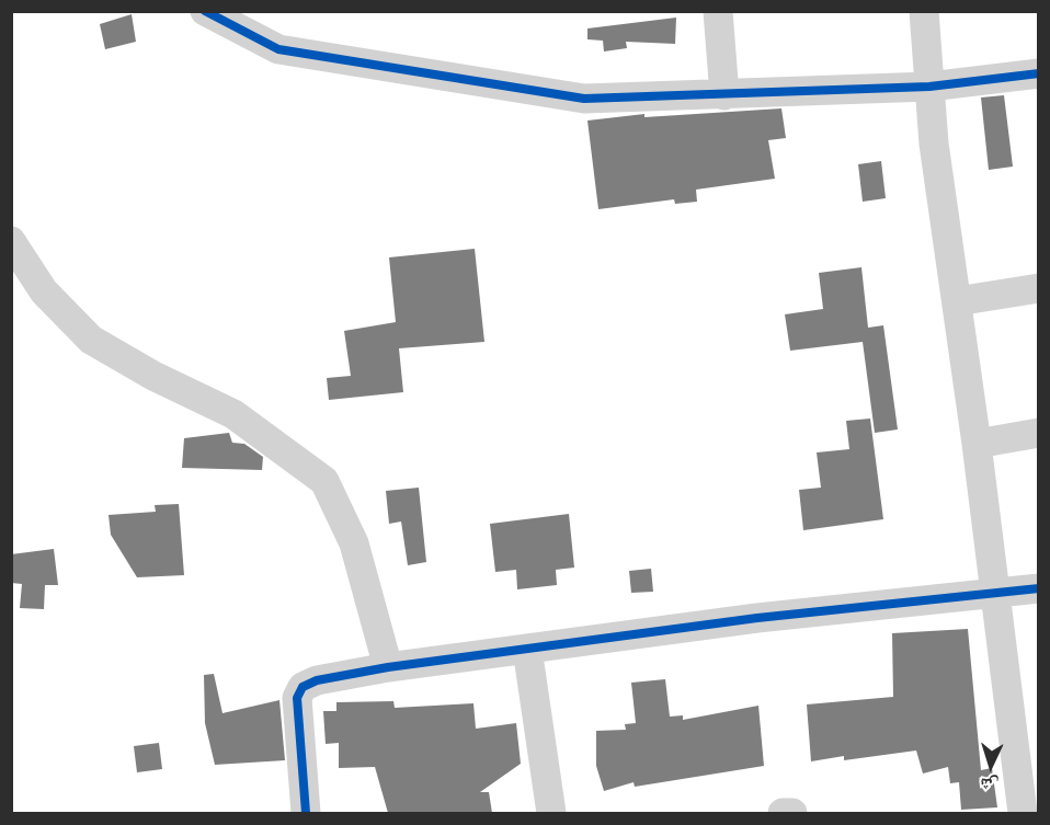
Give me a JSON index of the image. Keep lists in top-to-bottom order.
{
  "north": "bottom"
}
